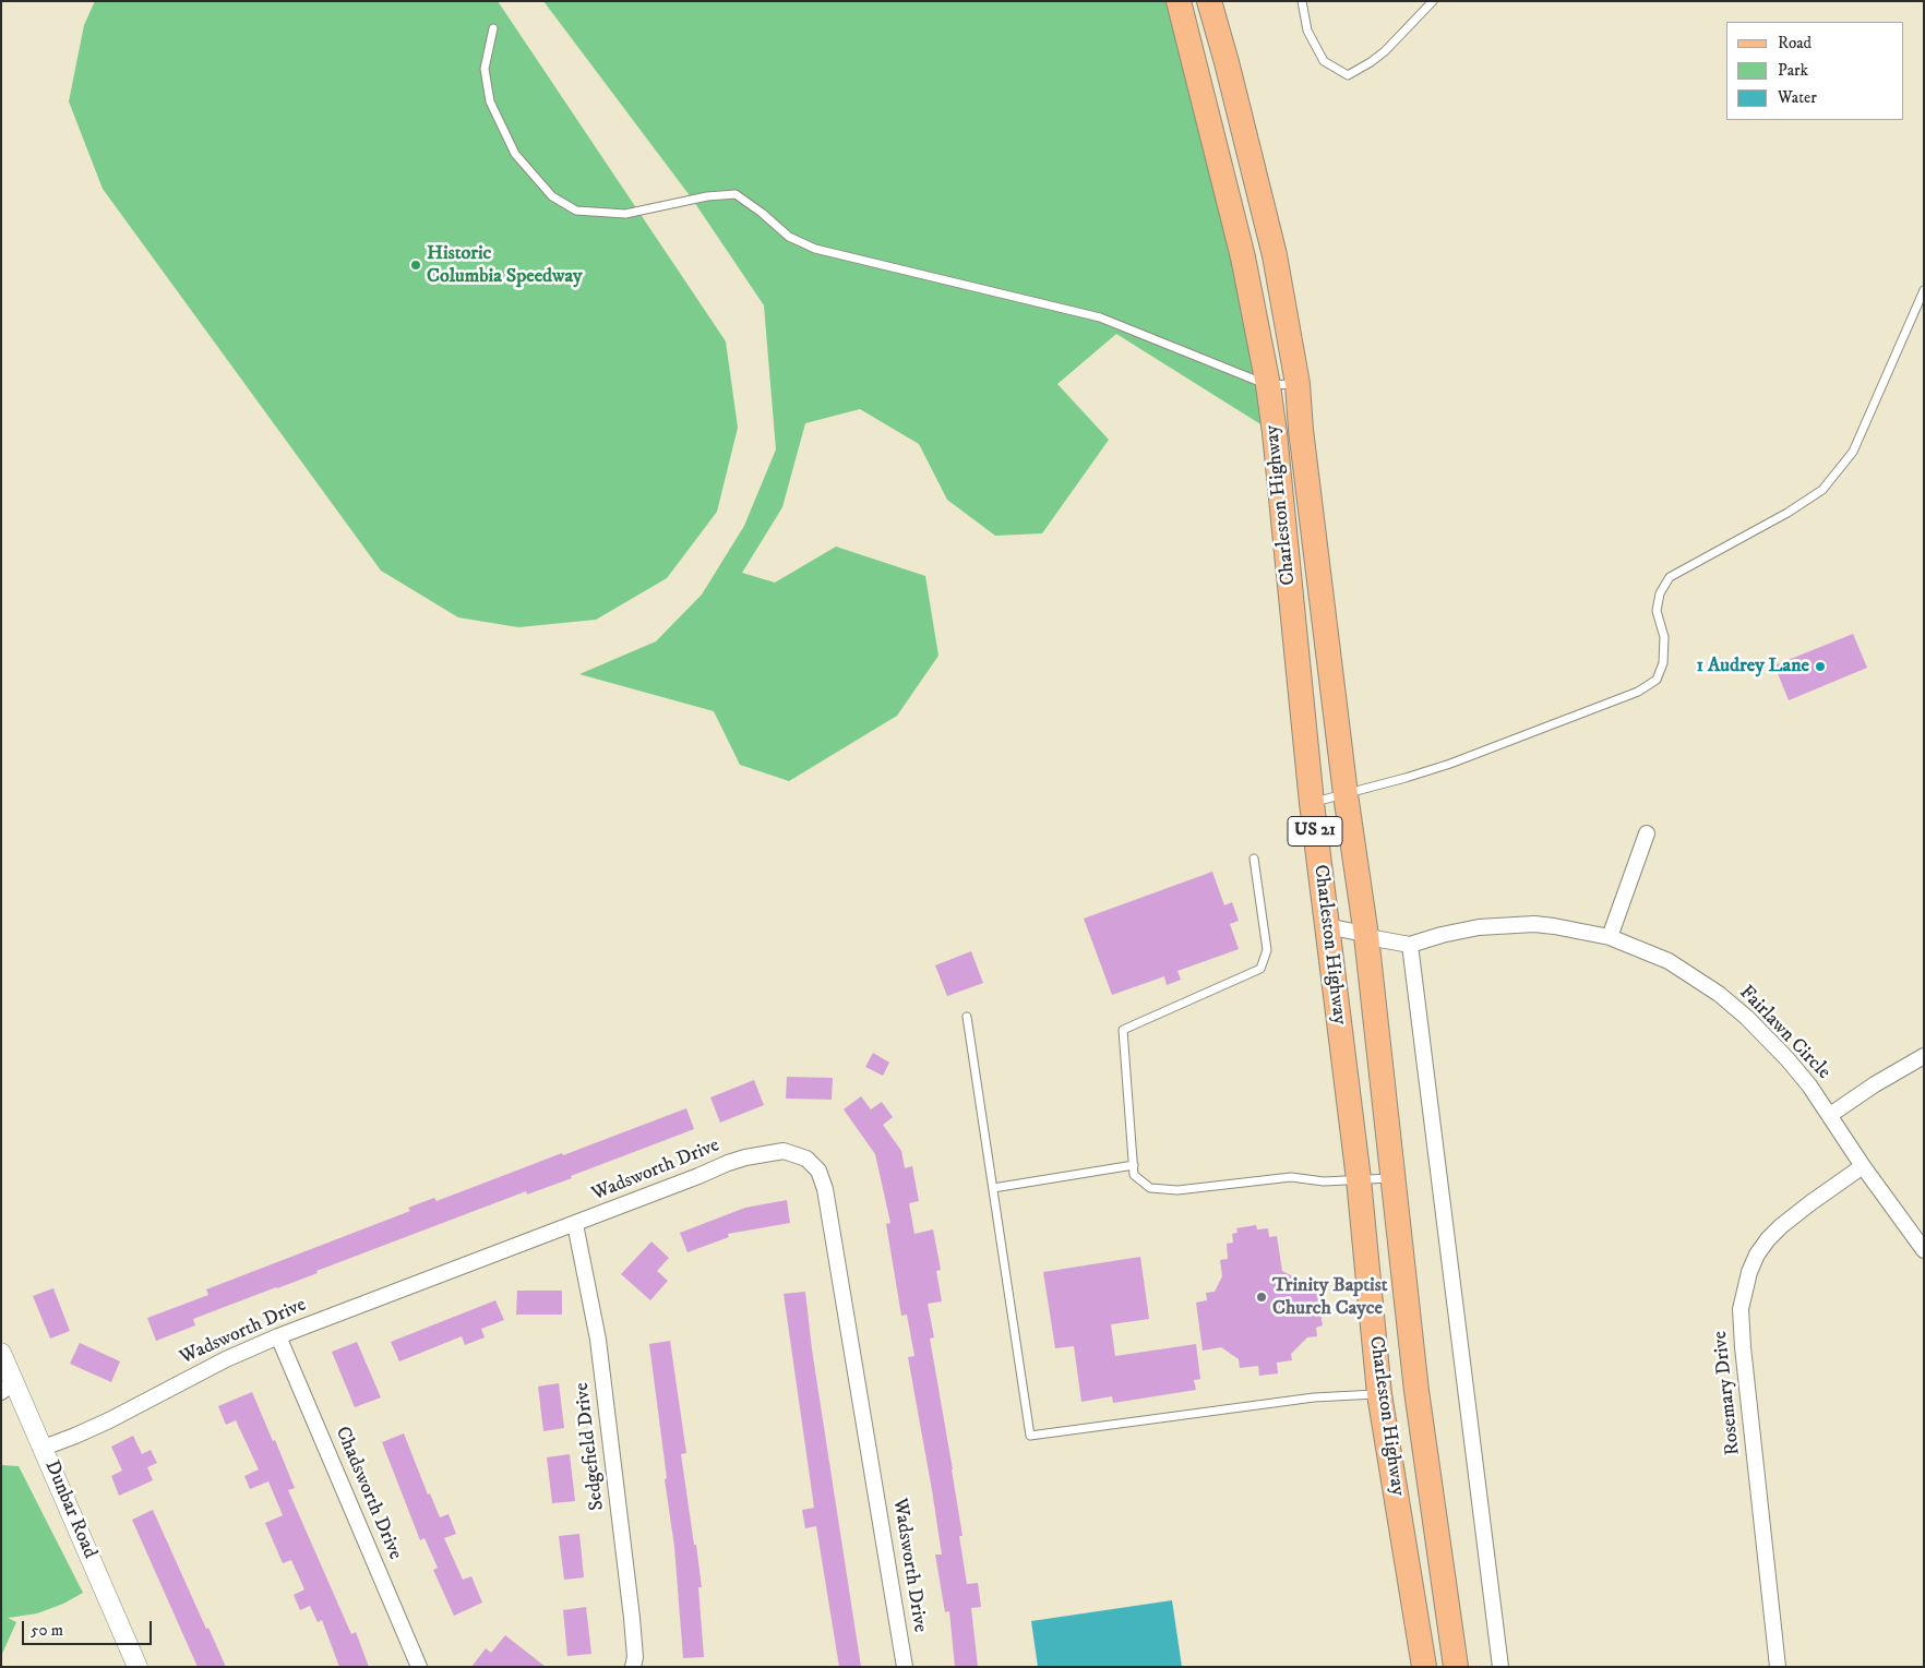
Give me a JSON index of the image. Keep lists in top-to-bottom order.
{
  "streets": {
    "main road": ["Charleston Highway", "US 21"],
    "street": [
      "Fairlawn Circle",
      "Wadsworth Drive",
      "Rosemary Drive",
      "Sedgefield Drive",
      "Chadsworth Drive",
      "Dunbar Road"
    ]
  },
  "crossings": [
    ["Charleston Highway", "Fairlawn Circle"],
    ["Fairlawn Circle", "Rosemary Drive"],
    ["Wadsworth Drive", "Sedgefield Drive"],
    ["Wadsworth Drive", "Chadsworth Drive"],
    ["Wadsworth Drive", "Dunbar Road"]
  ],
  "places": ["Historic Columbia Speedway", "1 Audrey Lane", "Trinity Baptist Church Cayce"],
  "legend": ["Road", "Park", "Water"],
  "scale_bar": "50 m"
}
